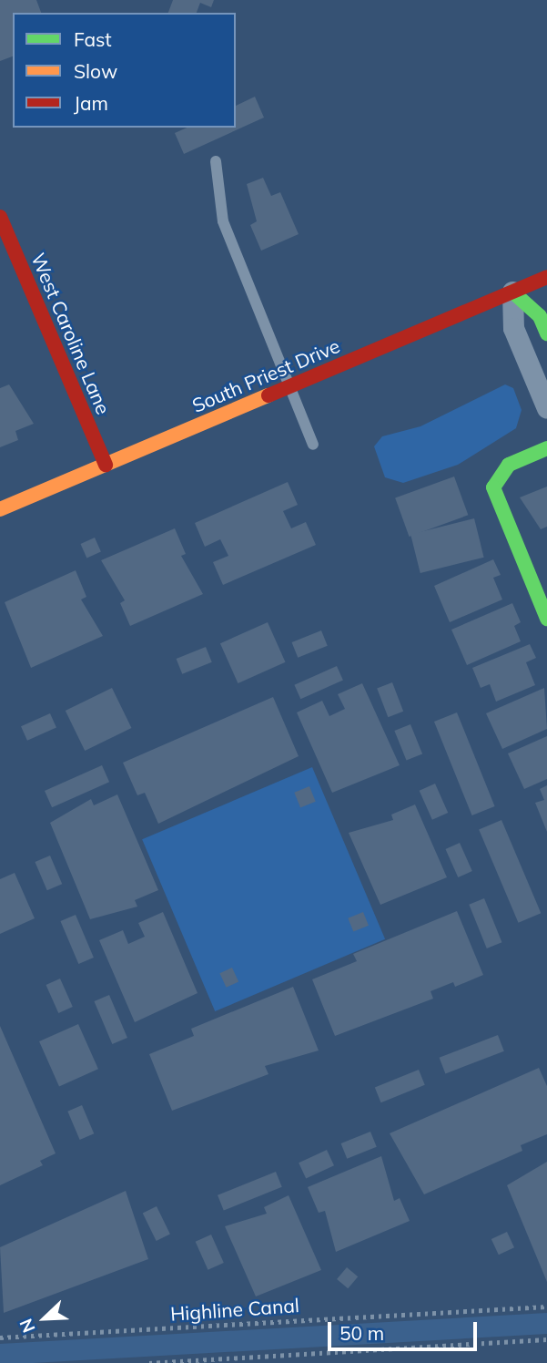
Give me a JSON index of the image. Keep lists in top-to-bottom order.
{
  "streets": {
    "main road": ["West Caroline Lane", "South Priest Drive"],
    "path": ["Highline Canal"]
  },
  "crossings": [
    ["West Caroline Lane", "South Priest Drive"]
  ],
  "legend": ["Fast", "Slow", "Jam"],
  "scale_bar": "50 m",
  "north": "bottom left"
}
